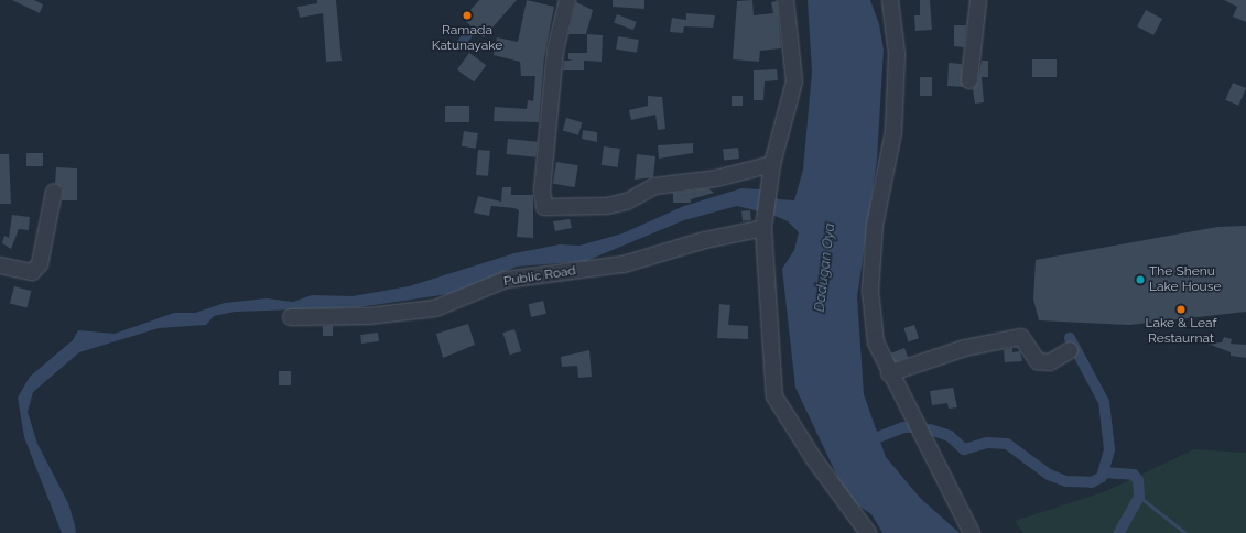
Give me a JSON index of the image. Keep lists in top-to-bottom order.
{
  "streets": {
    "street": ["Public Road"]
  },
  "water": ["Dadugan Oya"],
  "places": ["Ramada Katunayake", "The Shenu Lake House", "Lake & Leaf Restaurnat"]
}
